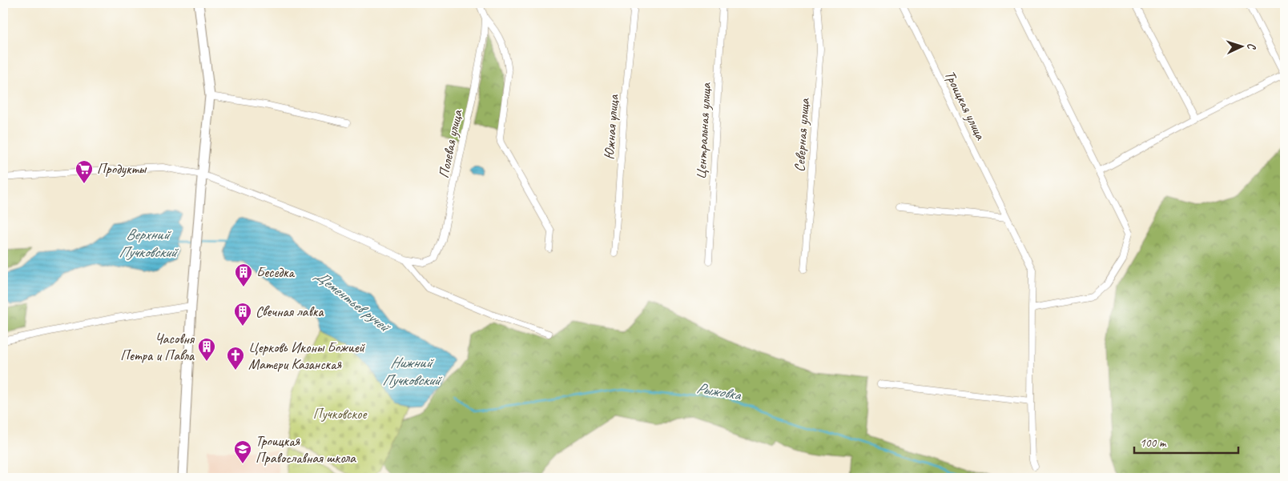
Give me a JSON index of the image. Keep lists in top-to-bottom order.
{
  "streets": {
    "street": [
      "Троицкая улица",
      "Южная улица",
      "Центральная улица",
      "Северная улица",
      "Полевая улица"
    ]
  },
  "water": [
    "Верхний Пучковский",
    "Дементьев ручей",
    "Нижний Пучковский",
    "Рыжовка"
  ],
  "parks": ["Пучковское"],
  "places": {
    "supermarket": ["Продукты"],
    "building": ["Беседка", "Свечная лавка", "Часовня Петра и Павла"],
    "church": ["Церковь Иконы Божией Матери Казанская"],
    "school or university": ["Троицкая Православная школа"]
  },
  "scale_bar": "100 m",
  "north": "right"
}
